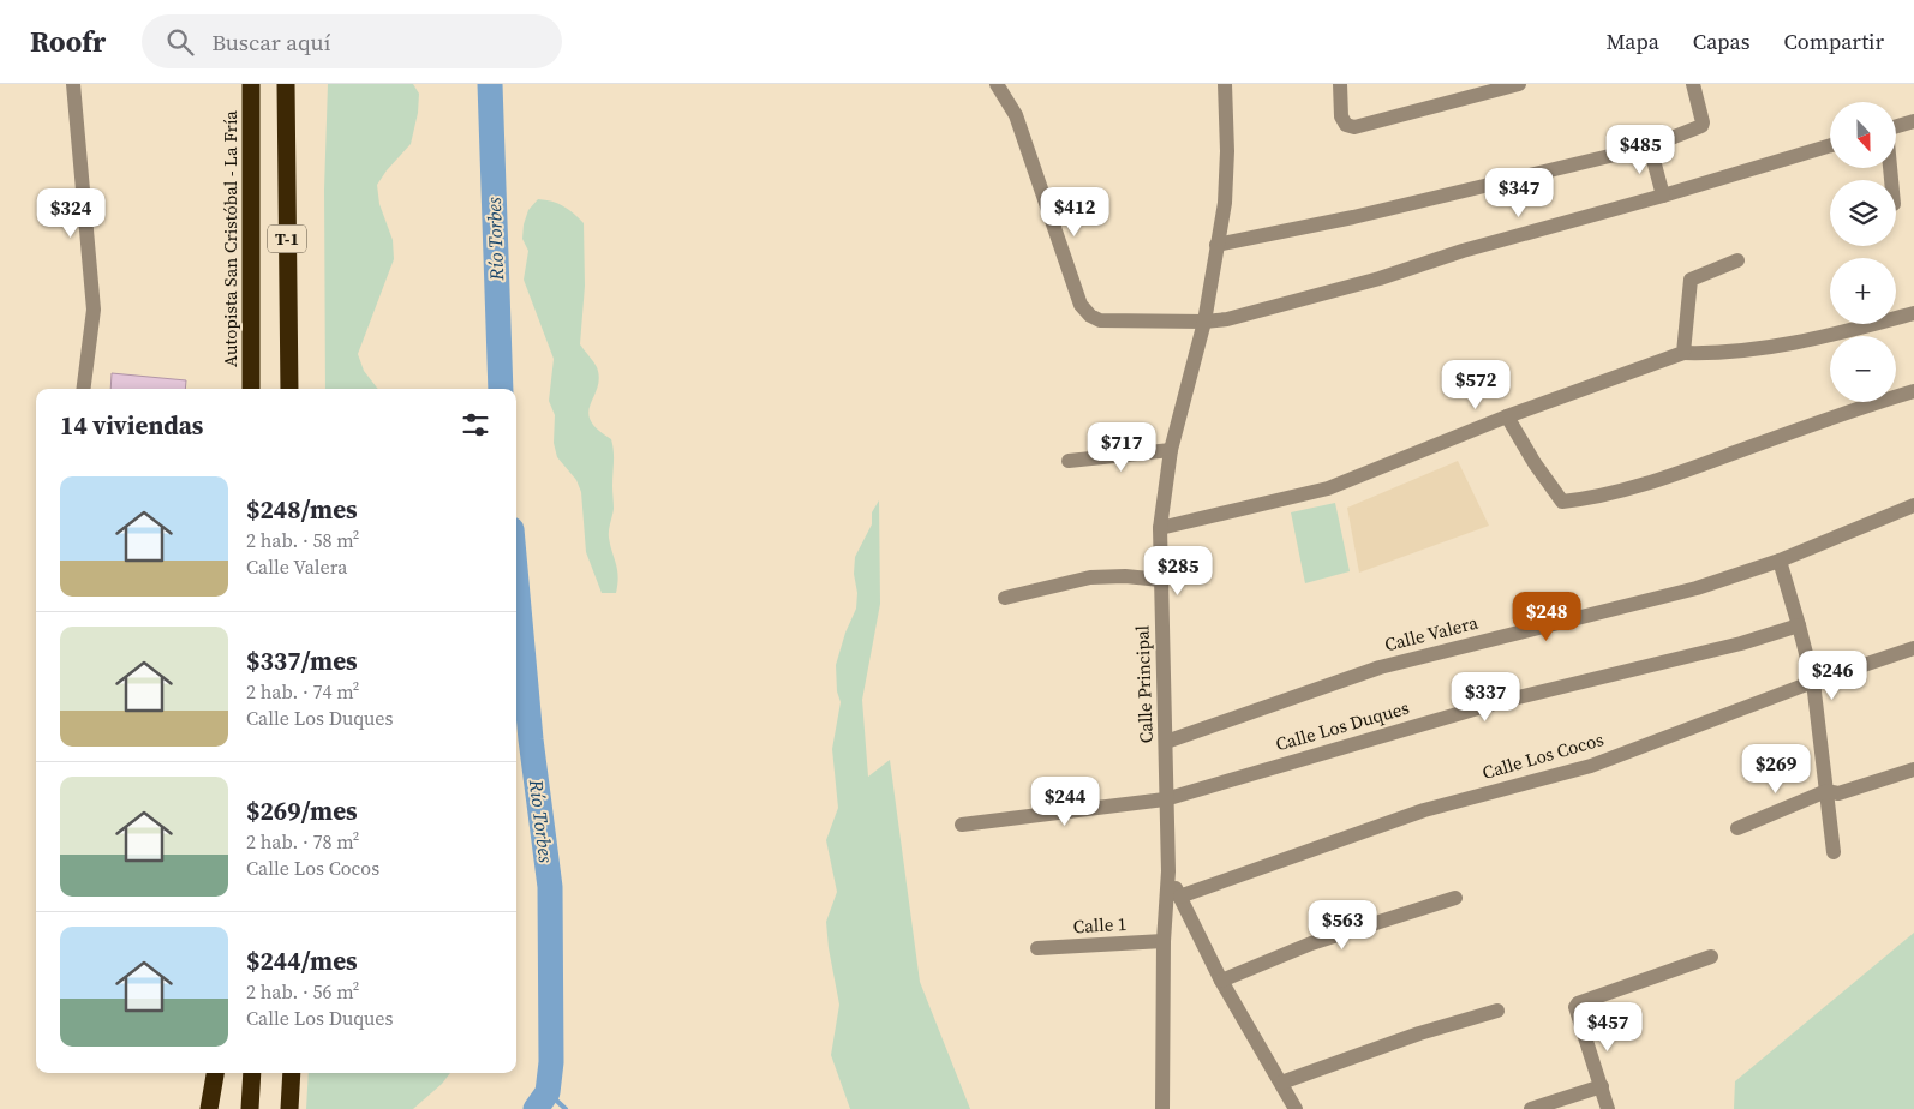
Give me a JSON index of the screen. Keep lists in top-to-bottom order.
{
  "streets": {
    "highway": ["Autopista San Cristóbal - La Fría", "T-1"],
    "street": [
      "Calle Valera",
      "Calle Principal",
      "Calle Los Duques",
      "Calle Los Cocos",
      "Calle 1"
    ]
  },
  "crossings": [
    ["Calle Valera", "Calle Principal"],
    ["Calle Principal", "Calle Los Duques"],
    ["Calle Principal", "Calle 1"]
  ],
  "water": ["Río Torbes"],
  "north": "bottom",
  "page": {
    "header": "Roofr",
    "search": "Buscar aquí",
    "nav": ["Mapa", "Capas", "Compartir"],
    "map_buttons": ["+", "−"],
    "price": [
      "$485",
      "$347",
      "$412",
      "$324",
      "$572",
      "$717",
      "$285",
      "$248",
      "$246",
      "$337",
      "$269",
      "$244",
      "$563",
      "$457"
    ],
    "heading": "14 viviendas",
    "list": [
      {
        "name": "$248/mes",
        "note": "2 hab. · 58 m² · Calle Valera"
      },
      {
        "name": "$337/mes",
        "note": "2 hab. · 74 m² · Calle Los Duques"
      },
      {
        "name": "$269/mes",
        "note": "2 hab. · 78 m² · Calle Los Cocos"
      },
      {
        "name": "$244/mes",
        "note": "2 hab. · 56 m² · Calle Los Duques"
      }
    ]
  }
}
